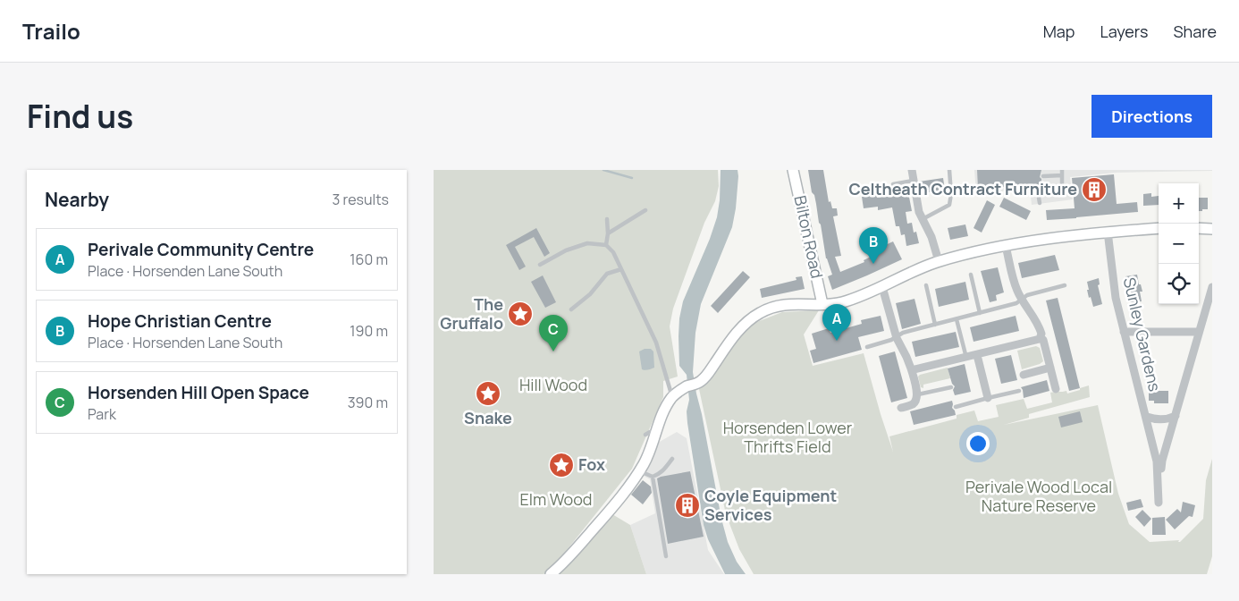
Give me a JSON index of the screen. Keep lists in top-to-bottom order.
{
  "streets": {
    "street": ["Bilton Road", "Sunley Gardens"]
  },
  "parks": [
    "Hill Wood",
    "Horsenden Lower Thrifts Field",
    "Perivale Wood Local Nature Reserve",
    "Elm Wood"
  ],
  "places": {
    "building": ["Celtheath Contract Furniture", "Coyle Equipment Services"],
    "place": ["The Gruffalo", "Snake", "Fox"]
  },
  "page": {
    "header": "Trailo",
    "nav": ["Map", "Layers", "Share"],
    "title": "Find us",
    "buttons": "Directions",
    "heading": ["Nearby", "3 results"],
    "map_buttons": ["+", "−"],
    "pins": ["B", "A", "C"],
    "list": [
      {
        "mark": "A",
        "name": "Perivale Community Centre",
        "note": "Place · Horsenden Lane South",
        "value": "160 m"
      },
      {
        "mark": "B",
        "name": "Hope Christian Centre",
        "note": "Place · Horsenden Lane South",
        "value": "190 m"
      },
      {
        "mark": "C",
        "name": "Horsenden Hill Open Space",
        "note": "Park",
        "value": "390 m"
      }
    ]
  }
}
